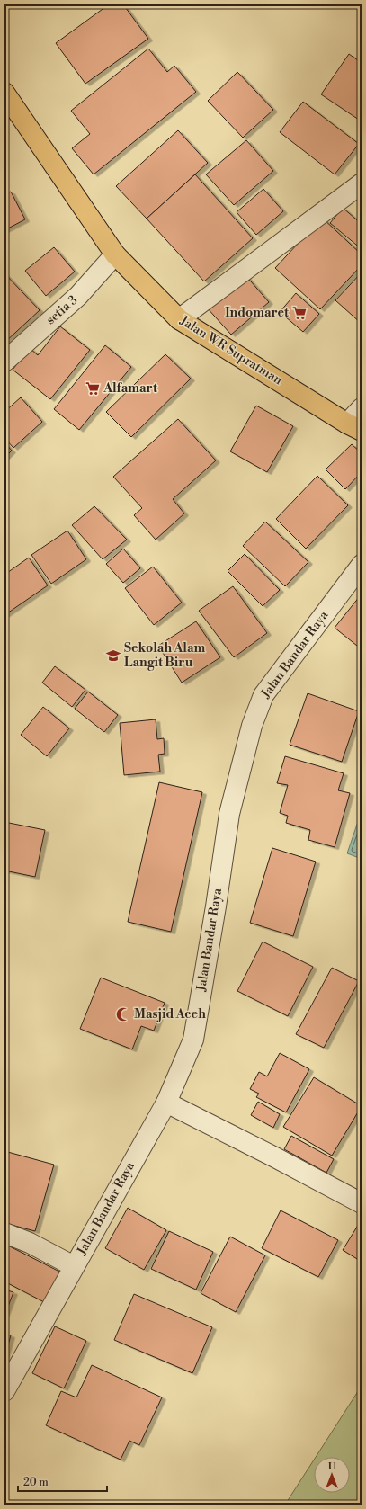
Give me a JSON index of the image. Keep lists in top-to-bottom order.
{
  "streets": {
    "highway": ["Jalan WR Supratman"],
    "street": ["setia 3", "Jalan Bandar Raya"]
  },
  "crossings": [
    ["setia 3", "Jalan WR Supratman"]
  ],
  "places": {
    "supermarket": ["Indomaret", "Alfamart"],
    "school or university": ["Sekolah Alam Langit Biru"],
    "mosque": ["Masjid Aceh"]
  },
  "scale_bar": "20 m",
  "north": "top"
}
